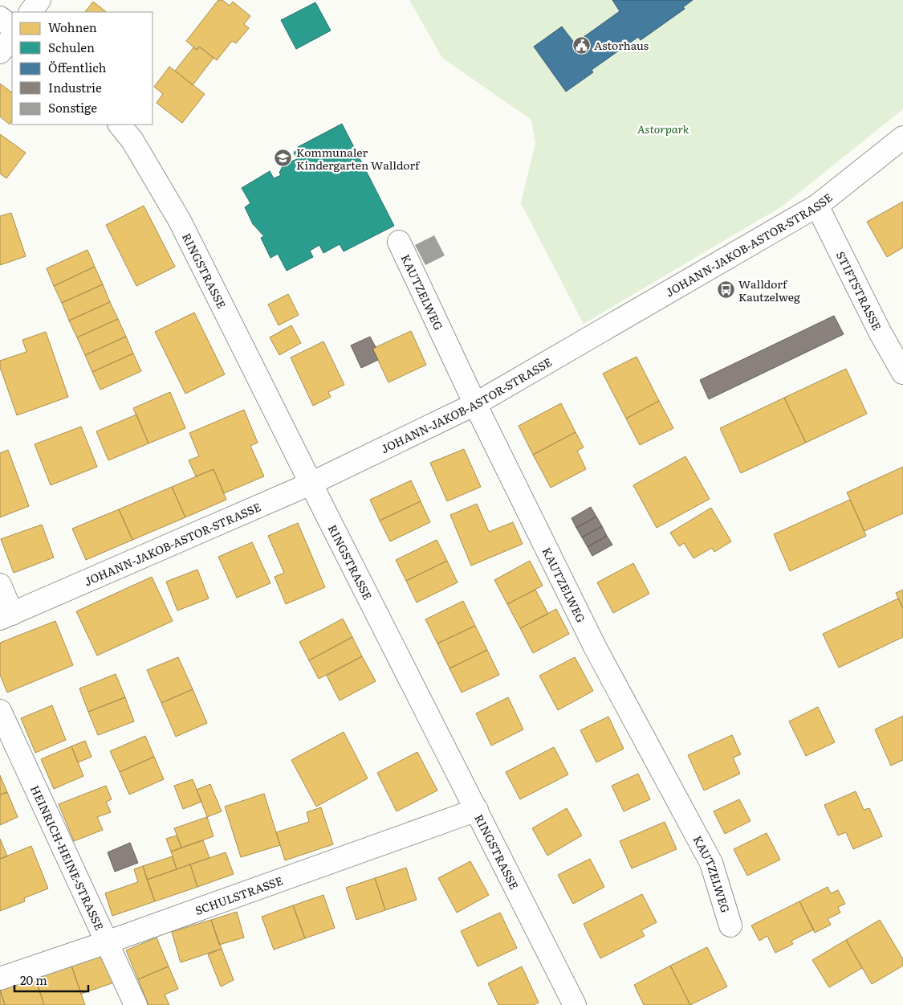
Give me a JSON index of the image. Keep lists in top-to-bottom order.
{
  "streets": {
    "street": [
      "JOHANN-JAKOB-ASTOR-STRASSE",
      "RINGSTRASSE",
      "STIFTSTRASSE",
      "KAUTZELWEG",
      "HEINRICH-HEINE-STRASSE",
      "SCHULSTRASSE"
    ]
  },
  "crossings": [
    ["JOHANN-JAKOB-ASTOR-STRASSE", "RINGSTRASSE"],
    ["JOHANN-JAKOB-ASTOR-STRASSE", "STIFTSTRASSE"],
    ["JOHANN-JAKOB-ASTOR-STRASSE", "KAUTZELWEG"],
    ["RINGSTRASSE", "SCHULSTRASSE"],
    ["HEINRICH-HEINE-STRASSE", "SCHULSTRASSE"]
  ],
  "parks": ["Astorpark"],
  "places": {
    "public building": ["Astorhaus"],
    "school or university": ["Kommunaler Kindergarten Walldorf"],
    "bus stop": ["Walldorf Kautzelweg"]
  },
  "legend": [
    "Wohnen",
    "Schulen",
    "Öffentlich",
    "Industrie",
    "Sonstige"
  ],
  "scale_bar": "20 m"
}
